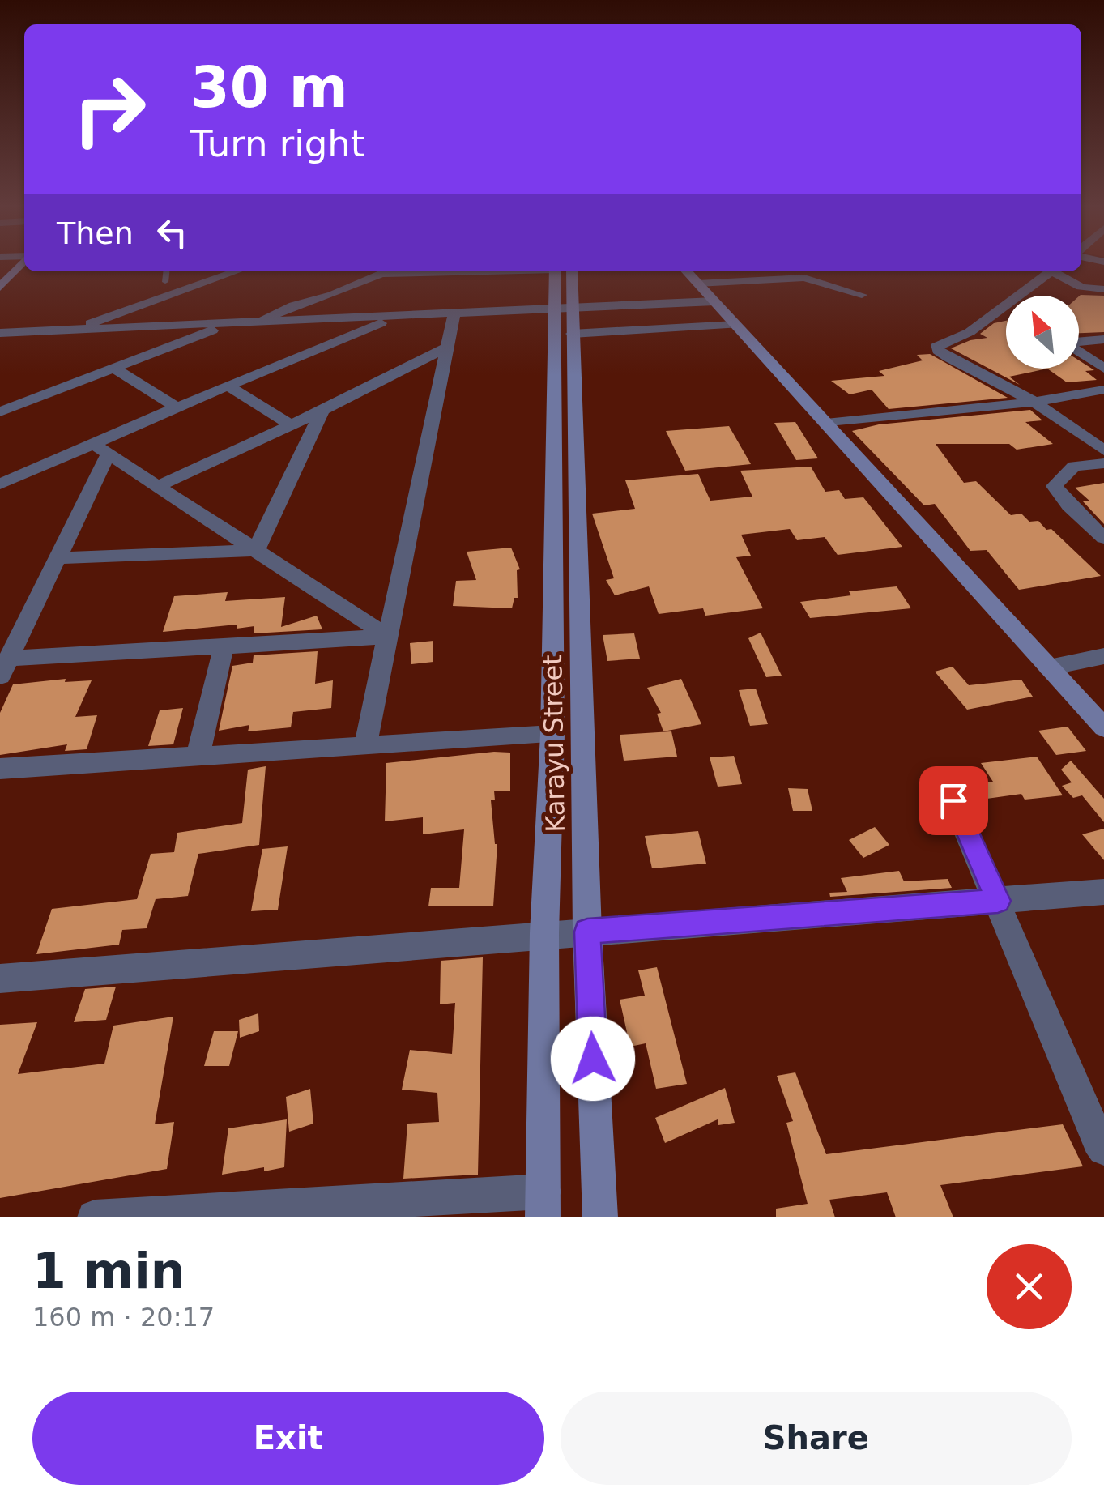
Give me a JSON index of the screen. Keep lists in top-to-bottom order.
{
  "streets": {
    "main road": ["Karayu Street"]
  },
  "north": "top left",
  "page": {
    "turn": ["30 m", "Turn right"],
    "then": "Then",
    "heading": ["1 min", "160 m · 20:17"],
    "buttons": ["Exit", "Share"]
  }
}
